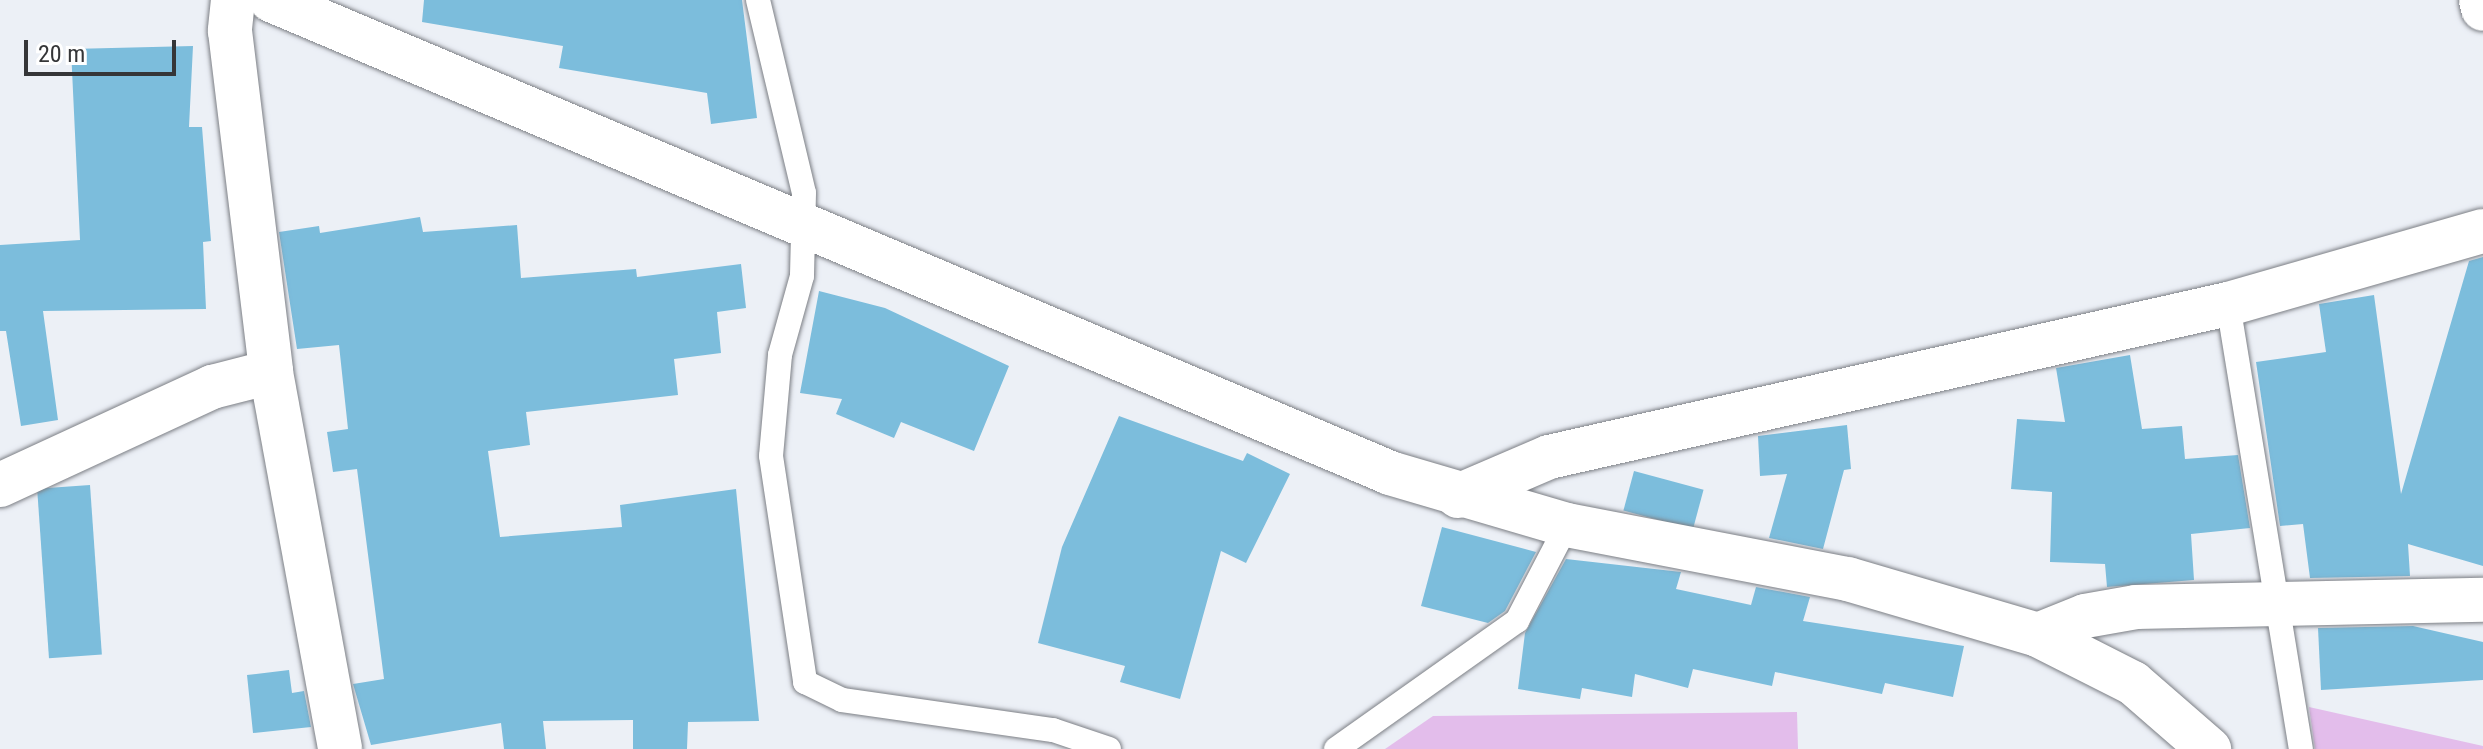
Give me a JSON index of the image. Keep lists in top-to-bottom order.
{
  "scale_bar": "20 m"
}
